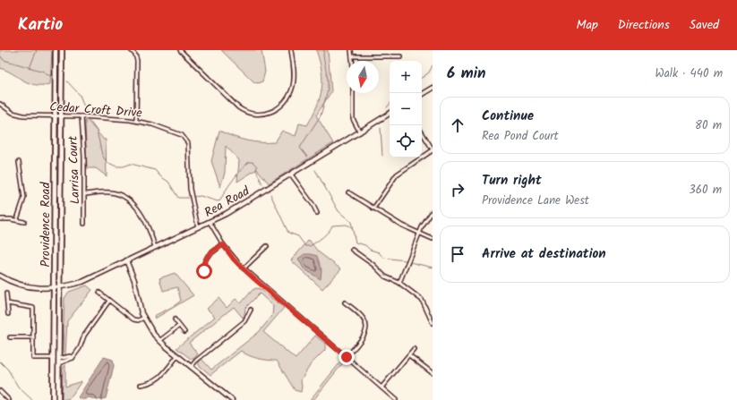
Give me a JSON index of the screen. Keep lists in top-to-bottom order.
{
  "streets": {
    "main road": ["Rea Road", "Providence Road"],
    "street": ["Cedar Croft Drive", "Larrisa Court"]
  },
  "crossings": [
    ["Cedar Croft Drive", "Larrisa Court"],
    ["Cedar Croft Drive", "Rea Road"],
    ["Cedar Croft Drive", "Providence Road"],
    ["Rea Road", "Providence Road"]
  ],
  "north": "bottom",
  "page": {
    "header": "Kartio",
    "nav": ["Map", "Directions", "Saved"],
    "heading": ["6 min", "Walk · 440 m"],
    "map_buttons": ["+", "−"],
    "list": [
      ["Continue", "Rea Pond Court", "80 m"],
      ["Turn right", "Providence Lane West", "360 m"],
      "Arrive at destination"
    ]
  }
}
